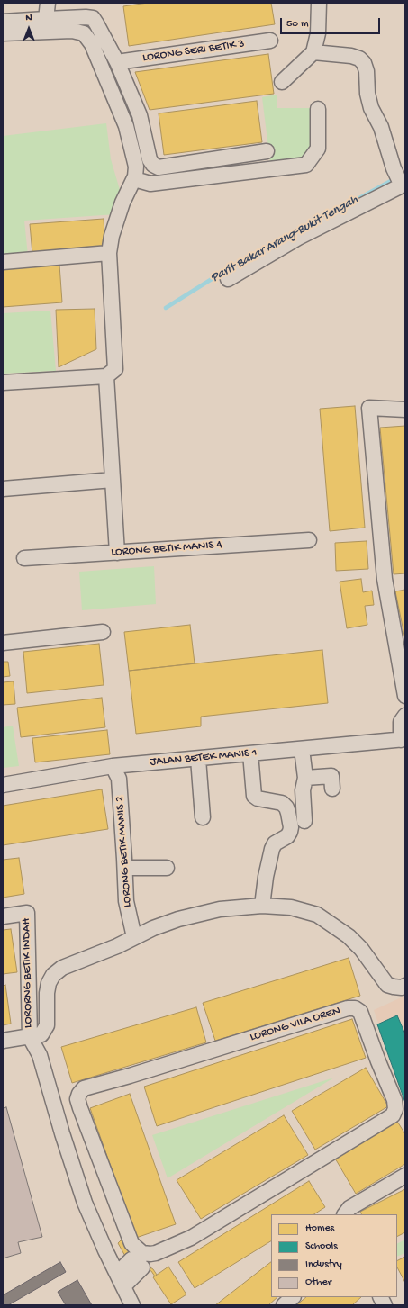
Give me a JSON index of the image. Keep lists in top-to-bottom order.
{
  "streets": {
    "street": [
      "LORONG SERI BETIK 3",
      "LORONG BETIK MANIS 4",
      "JALAN BETEK MANIS 1",
      "LORONG BETIK MANIS 2",
      "LORORNG BETIK INDAH",
      "LORONG VILA OREN"
    ]
  },
  "crossings": [
    ["JALAN BETEK MANIS 1", "LORONG BETIK MANIS 2"]
  ],
  "water": ["Parit Bakar Arang-Bukit Tengah"],
  "legend": [
    "Homes",
    "Schools",
    "Industry",
    "Other"
  ],
  "scale_bar": "50 m",
  "north": "top"
}
